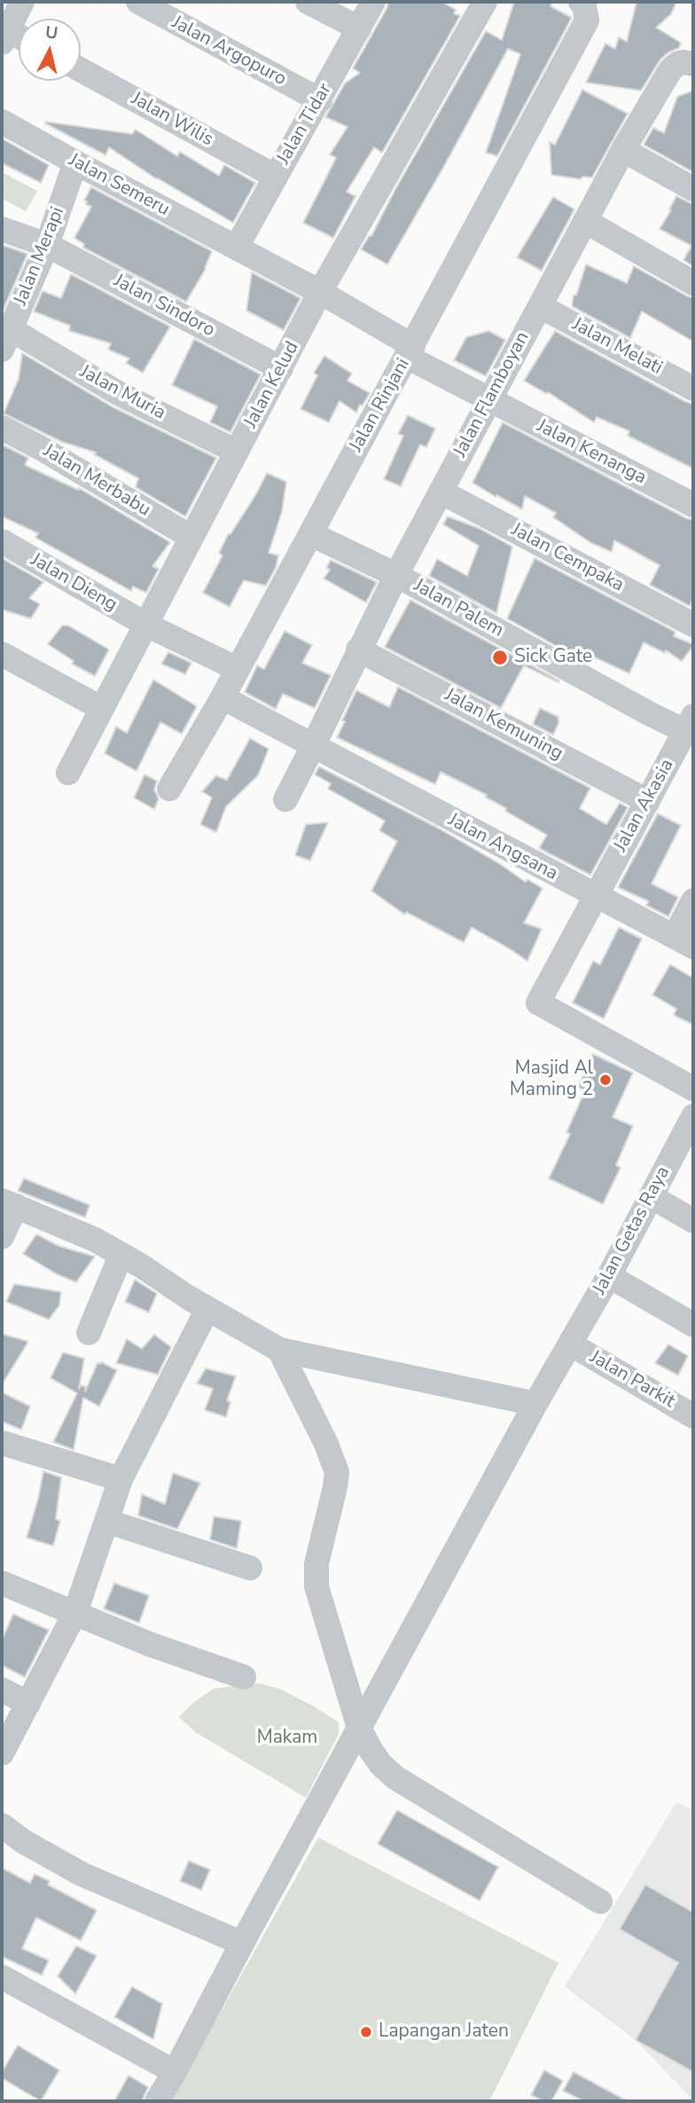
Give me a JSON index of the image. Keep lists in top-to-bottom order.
{
  "streets": {
    "street": [
      "Jalan Argopuro",
      "Jalan Wilis",
      "Jalan Tidar",
      "Jalan Semeru",
      "Jalan Merapi",
      "Jalan Sindoro",
      "Jalan Melati",
      "Jalan Kelud",
      "Jalan Muria",
      "Jalan Flamboyan",
      "Jalan Rinjani",
      "Jalan Kenanga",
      "Jalan Merbabu",
      "Jalan Cempaka",
      "Jalan Dieng",
      "Jalan Palem",
      "Jalan Kemuning",
      "Jalan Akasia",
      "Jalan Angsana",
      "Jalan Getas Raya",
      "Jalan Parkit"
    ]
  },
  "crossings": [
    ["Jalan Argopuro", "Jalan Tidar"],
    ["Jalan Wilis", "Jalan Tidar"],
    ["Jalan Tidar", "Jalan Semeru"],
    ["Jalan Semeru", "Jalan Merapi"],
    ["Jalan Semeru", "Jalan Kelud"],
    ["Jalan Semeru", "Jalan Kenanga"],
    ["Jalan Merapi", "Jalan Sindoro"],
    ["Jalan Merapi", "Jalan Muria"],
    ["Jalan Sindoro", "Jalan Kelud"],
    ["Jalan Melati", "Jalan Flamboyan"],
    ["Jalan Kelud", "Jalan Muria"],
    ["Jalan Kelud", "Jalan Kenanga"],
    ["Jalan Kelud", "Jalan Merbabu"],
    ["Jalan Kelud", "Jalan Dieng"],
    ["Jalan Flamboyan", "Jalan Kenanga"],
    ["Jalan Flamboyan", "Jalan Cempaka"],
    ["Jalan Flamboyan", "Jalan Palem"],
    ["Jalan Flamboyan", "Jalan Kemuning"],
    ["Jalan Flamboyan", "Jalan Angsana"],
    ["Jalan Rinjani", "Jalan Kenanga"],
    ["Jalan Rinjani", "Jalan Dieng"],
    ["Jalan Rinjani", "Jalan Palem"],
    ["Jalan Rinjani", "Jalan Angsana"],
    ["Jalan Palem", "Jalan Akasia"],
    ["Jalan Kemuning", "Jalan Akasia"],
    ["Jalan Akasia", "Jalan Angsana"],
    ["Jalan Getas Raya", "Jalan Parkit"]
  ],
  "parks": ["Makam"],
  "places": ["Sick Gate", "Masjid Al Maming 2", "Lapangan Jaten"],
  "north": "top"
}
